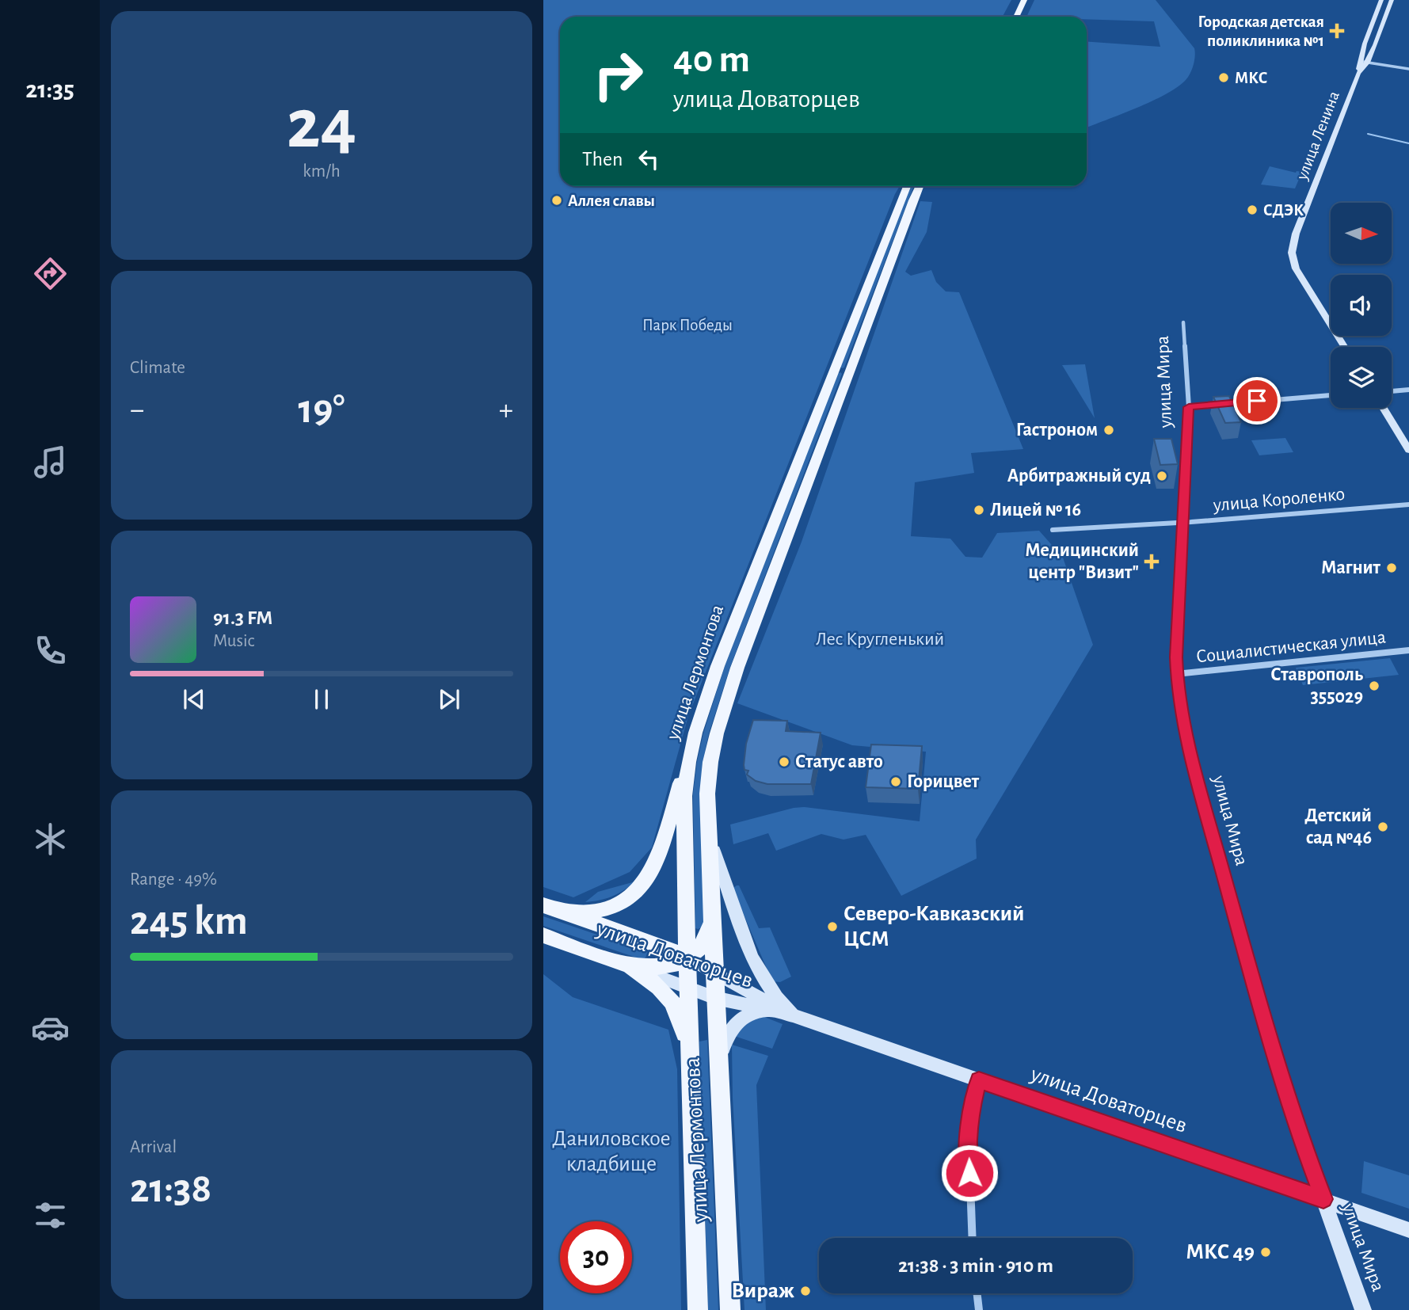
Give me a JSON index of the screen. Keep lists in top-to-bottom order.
{
  "streets": {
    "main road": [
      "улица Ленина",
      "улица Мира",
      "улица Лермонтова",
      "улица Доваторцев"
    ],
    "street": ["улица Короленко", "Социалистическая улица"]
  },
  "crossings": [
    ["улица Мира", "улица Короленко"],
    ["улица Мира", "Социалистическая улица"],
    ["улица Мира", "улица Доваторцев"],
    ["улица Лермонтова", "улица Доваторцев"]
  ],
  "parks": ["Парк Победы", "Лес Кругленький", "Даниловское кладбище"],
  "places": {
    "health": ["Городская детская поликлиника №1", "Медицинский центр \"Визит\""],
    "other": [
      "МКС",
      "Аллея славы",
      "СДЭК",
      "Гастроном",
      "Арбитражный суд",
      "Лицей № 16",
      "Магнит",
      "Ставрополь 355029",
      "Статус авто",
      "Горицвет",
      "Детский сад №46",
      "Северо-Кавказский ЦСМ",
      "МКС 49",
      "Вираж"
    ]
  },
  "north": "right",
  "page": {
    "tabs": "21:35",
    "tile": [
      ["24", "km/h"],
      "Climate",
      ["Range · 49%", "245 km"],
      ["Arrival", "21:38"]
    ],
    "turn": ["40 m", "улица Доваторцев"],
    "then": "Then",
    "heat": ["−", "19°", "+"],
    "song": ["91.3 FM", "Music"],
    "limit": "30",
    "trip": "21:38 · 3 min · 910 m"
  }
}
